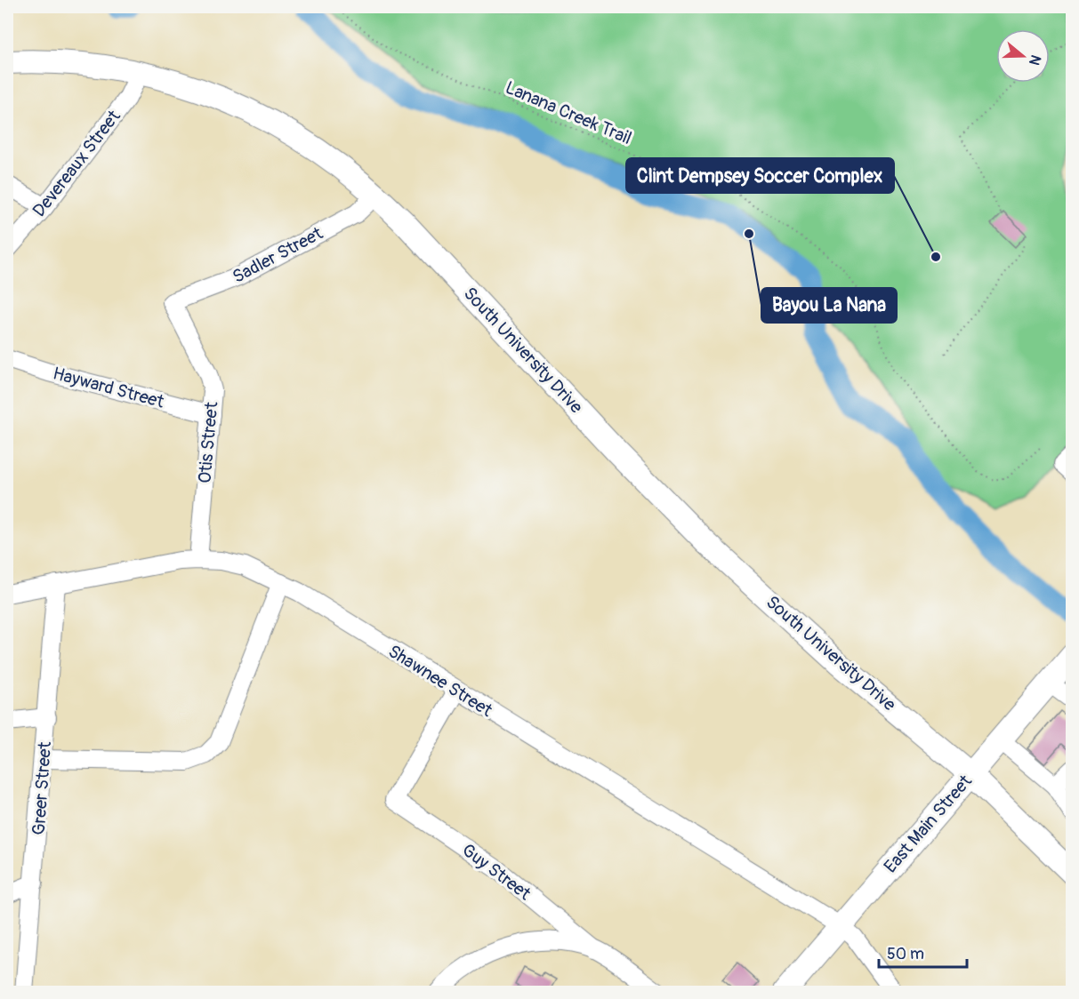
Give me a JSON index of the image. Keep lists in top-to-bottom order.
{
  "streets": {
    "main road": ["South University Drive", "East Main Street"],
    "street": [
      "Devereaux Street",
      "Sadler Street",
      "Hayward Street",
      "Otis Street",
      "Shawnee Street",
      "Greer Street",
      "Guy Street"
    ],
    "path": ["Lanana Creek Trail"]
  },
  "crossings": [
    ["Devereaux Street", "South University Drive"],
    ["Sadler Street", "South University Drive"],
    ["Sadler Street", "Otis Street"],
    ["South University Drive", "East Main Street"],
    ["Hayward Street", "Otis Street"],
    ["Otis Street", "Shawnee Street"],
    ["Shawnee Street", "Greer Street"],
    ["Shawnee Street", "East Main Street"],
    ["Shawnee Street", "Guy Street"]
  ],
  "places": ["Bayou La Nana", "Clint Dempsey Soccer Complex"],
  "scale_bar": "50 m",
  "north": "right"
}
